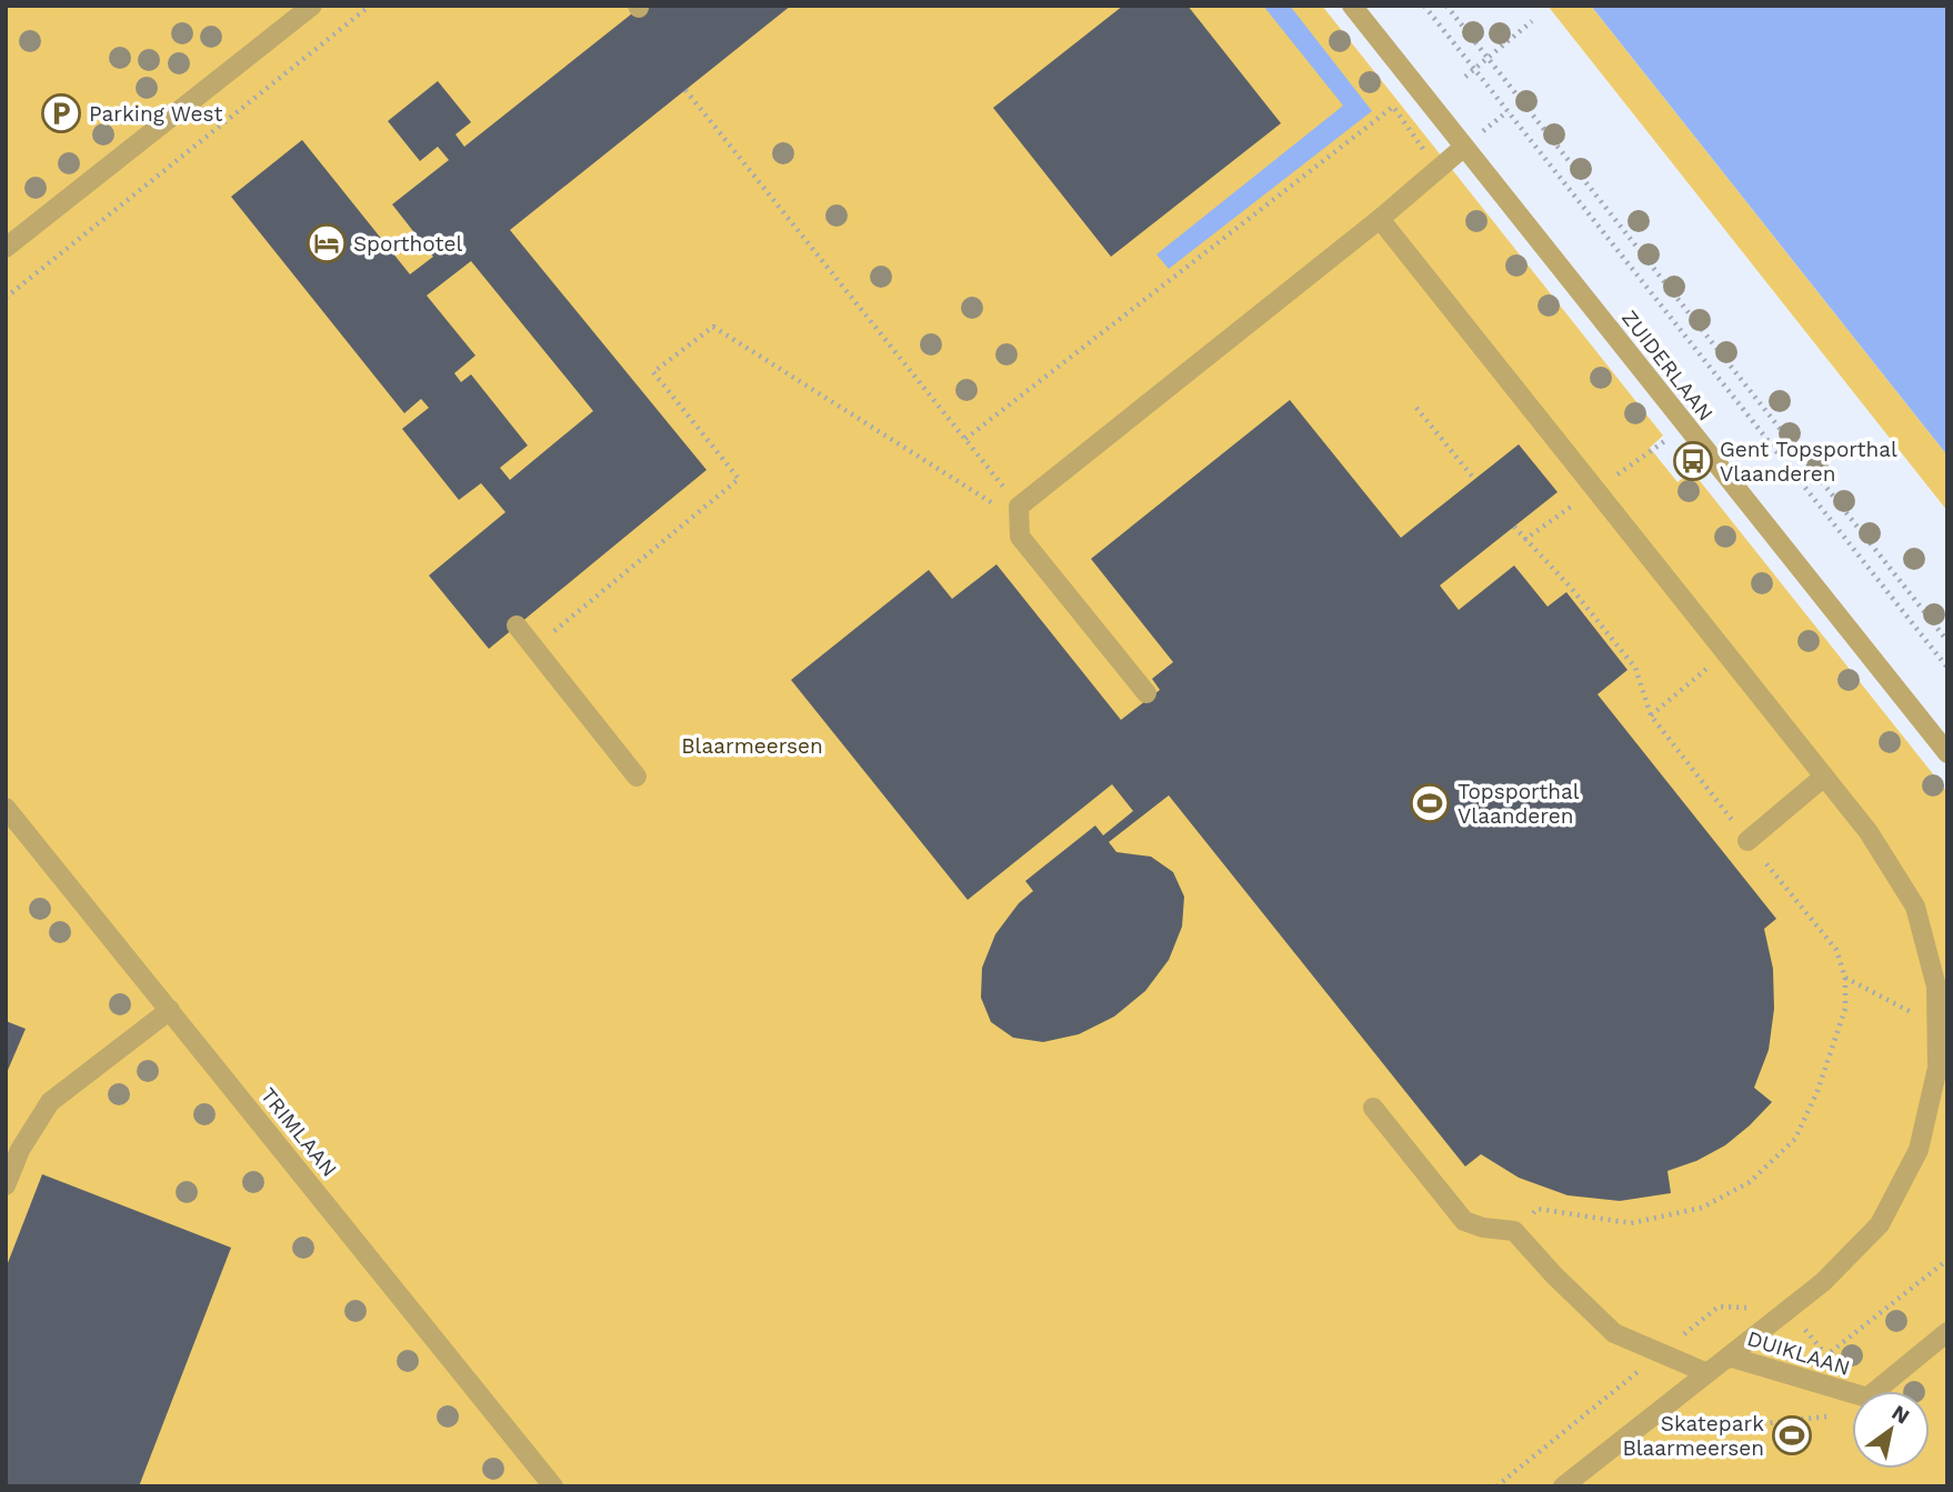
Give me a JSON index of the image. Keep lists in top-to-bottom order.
{
  "streets": {
    "street": ["ZUIDERLAAN", "TRIMLAAN", "DUIKLAAN"]
  },
  "parks": ["Blaarmeersen"],
  "places": {
    "parking": ["Parking West"],
    "hotel": ["Sporthotel"],
    "bus stop": ["Gent Topsporthal Vlaanderen"],
    "sports": ["Topsporthal Vlaanderen", "Skatepark Blaarmeersen"]
  },
  "north": "top right"
}
